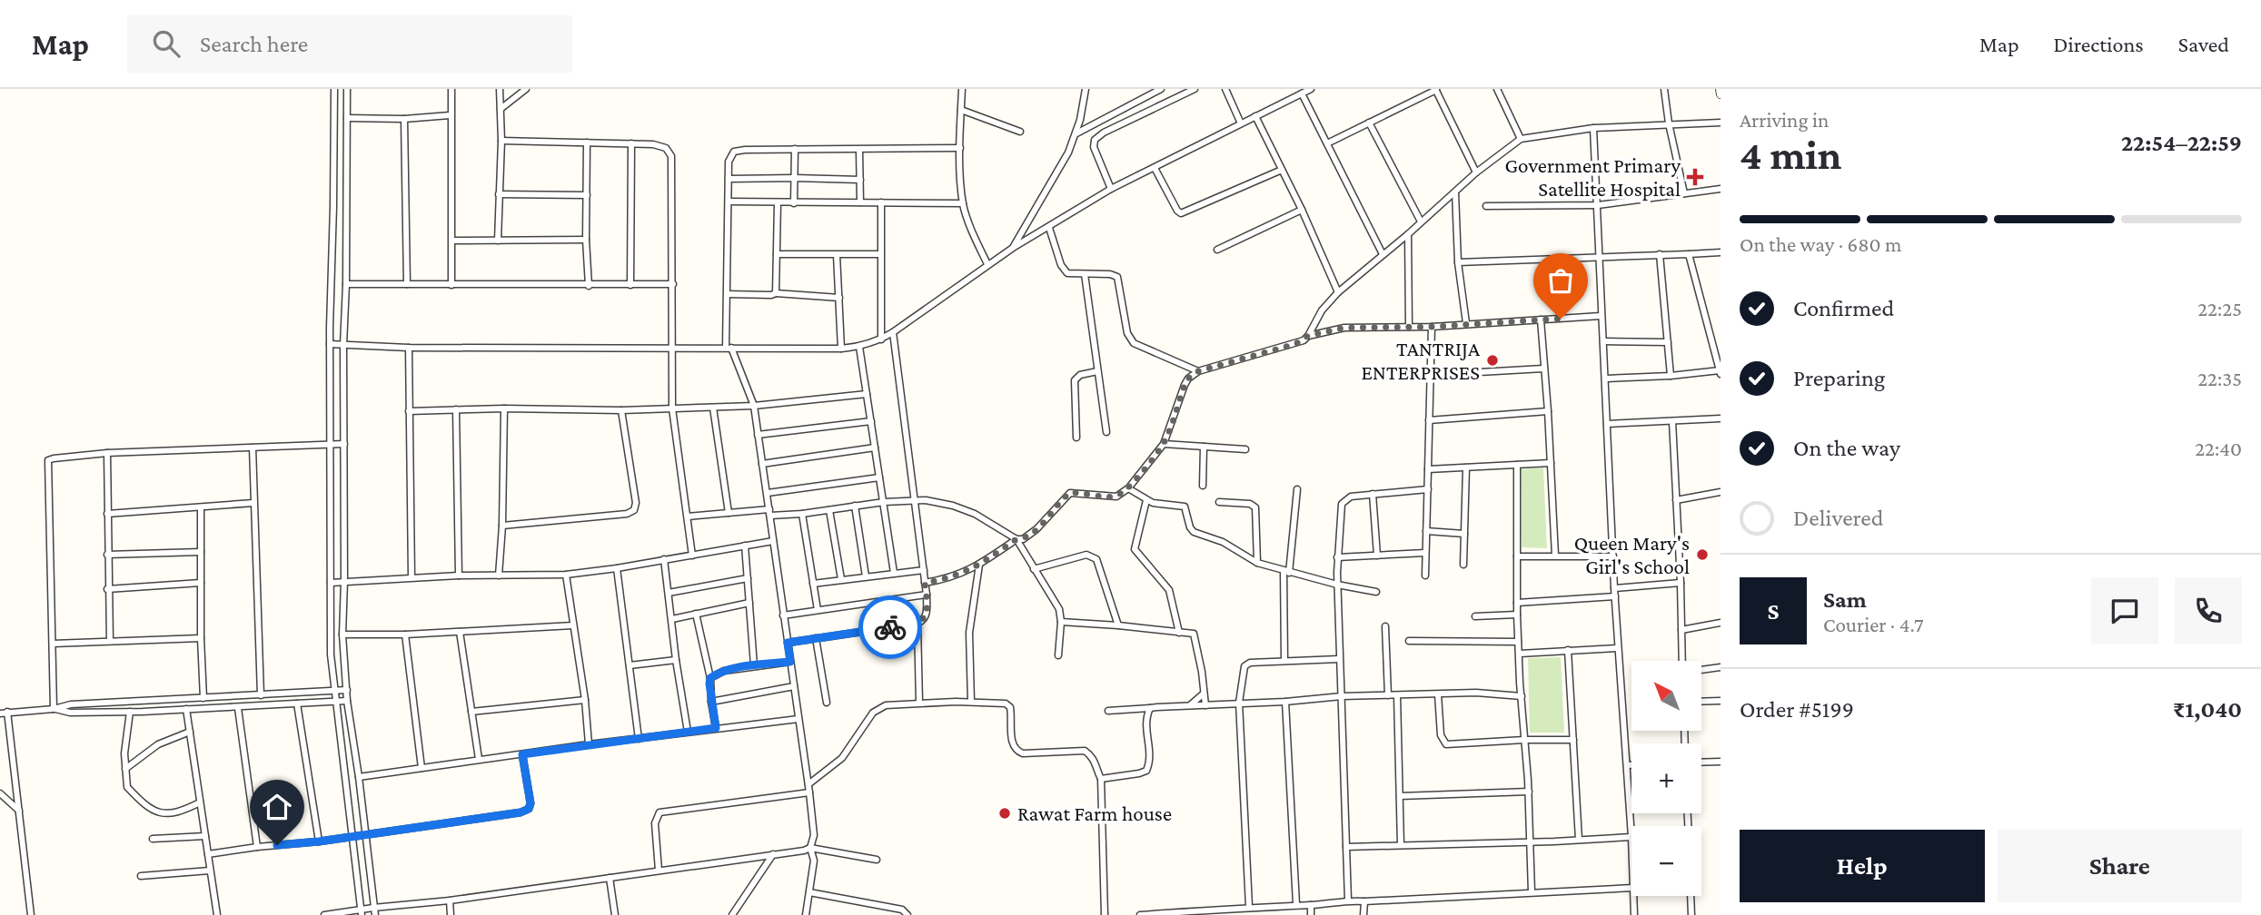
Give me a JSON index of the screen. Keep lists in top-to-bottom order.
{
  "places": {
    "health": ["Government Primary Satellite Hospital"],
    "other": ["TANTRIJA ENTERPRISES", "Queen Mary's Girl's School", "Rawat Farm house"]
  },
  "north": "top left",
  "page": {
    "header": "Map",
    "search": "Search here",
    "nav": ["Map", "Directions", "Saved"],
    "heading": ["4 min", "Arriving in", "22:54–22:59"],
    "panel": [
      "Sam",
      "Courier · 4.7",
      "Order #5199",
      "₹1,040"
    ],
    "bar": "On the way · 680 m",
    "list": [
      ["Confirmed", "22:25"],
      ["Preparing", "22:35"],
      ["On the way", "22:40"],
      "Delivered"
    ],
    "round": "S",
    "map_buttons": ["+", "−"],
    "buttons": ["Help", "Share"]
  }
}
